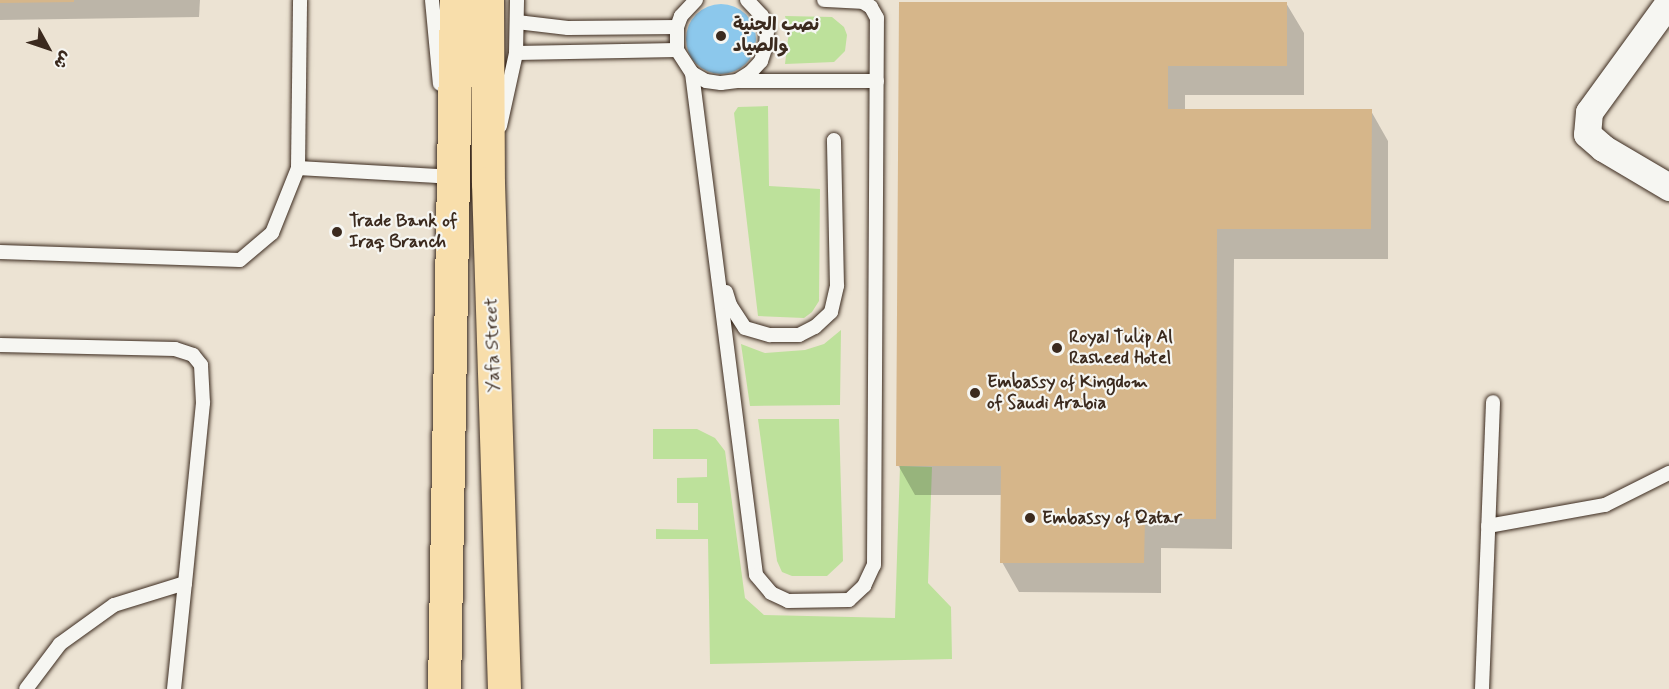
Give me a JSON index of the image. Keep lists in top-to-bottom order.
{
  "streets": {
    "highway": ["Yafa Street"]
  },
  "places": [
    "نصب الجنية والصياد",
    "Trade Bank of Iraq Branch",
    "Royal Tulip Al Rasheed Hotel",
    "Embassy of Kingdom of Saudi Arabia",
    "Embassy of Qatar"
  ],
  "north": "bottom right"
}
